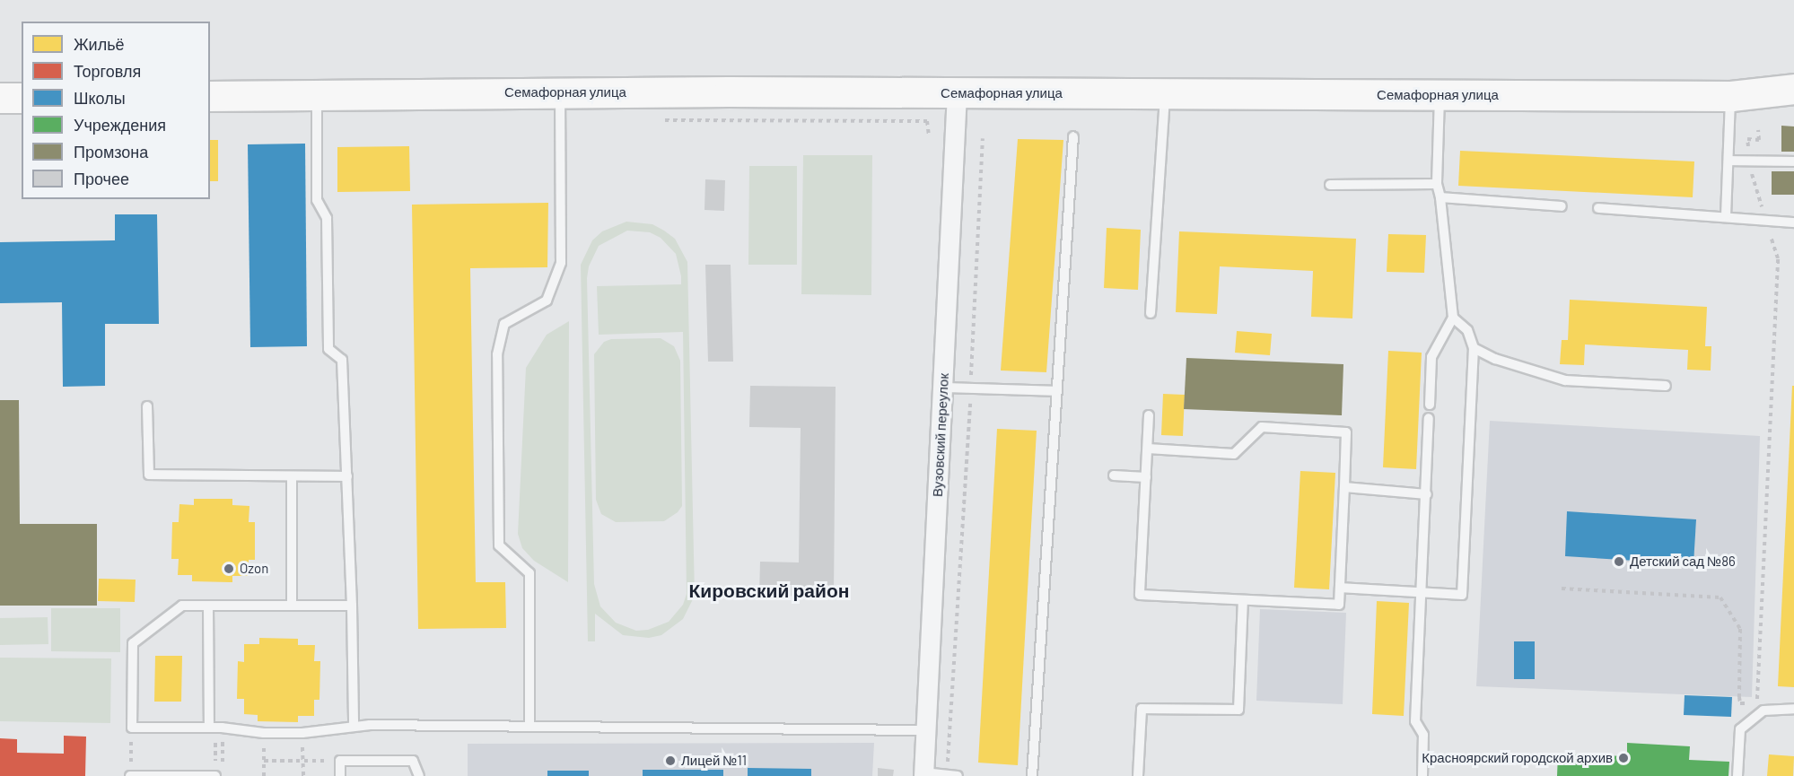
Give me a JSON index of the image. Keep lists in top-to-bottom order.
{
  "streets": {
    "highway": ["Семафорная улица"],
    "street": ["Вузовский переулок"]
  },
  "crossings": [
    ["Семафорная улица", "Вузовский переулок"]
  ],
  "districts": ["Кировский район"],
  "places": [
    "Детский сад №86",
    "Ozon",
    "Красноярский городской архив",
    "Лицей №11"
  ],
  "legend": [
    "Жильё",
    "Торговля",
    "Школы",
    "Учреждения",
    "Промзона",
    "Прочее"
  ]
}
